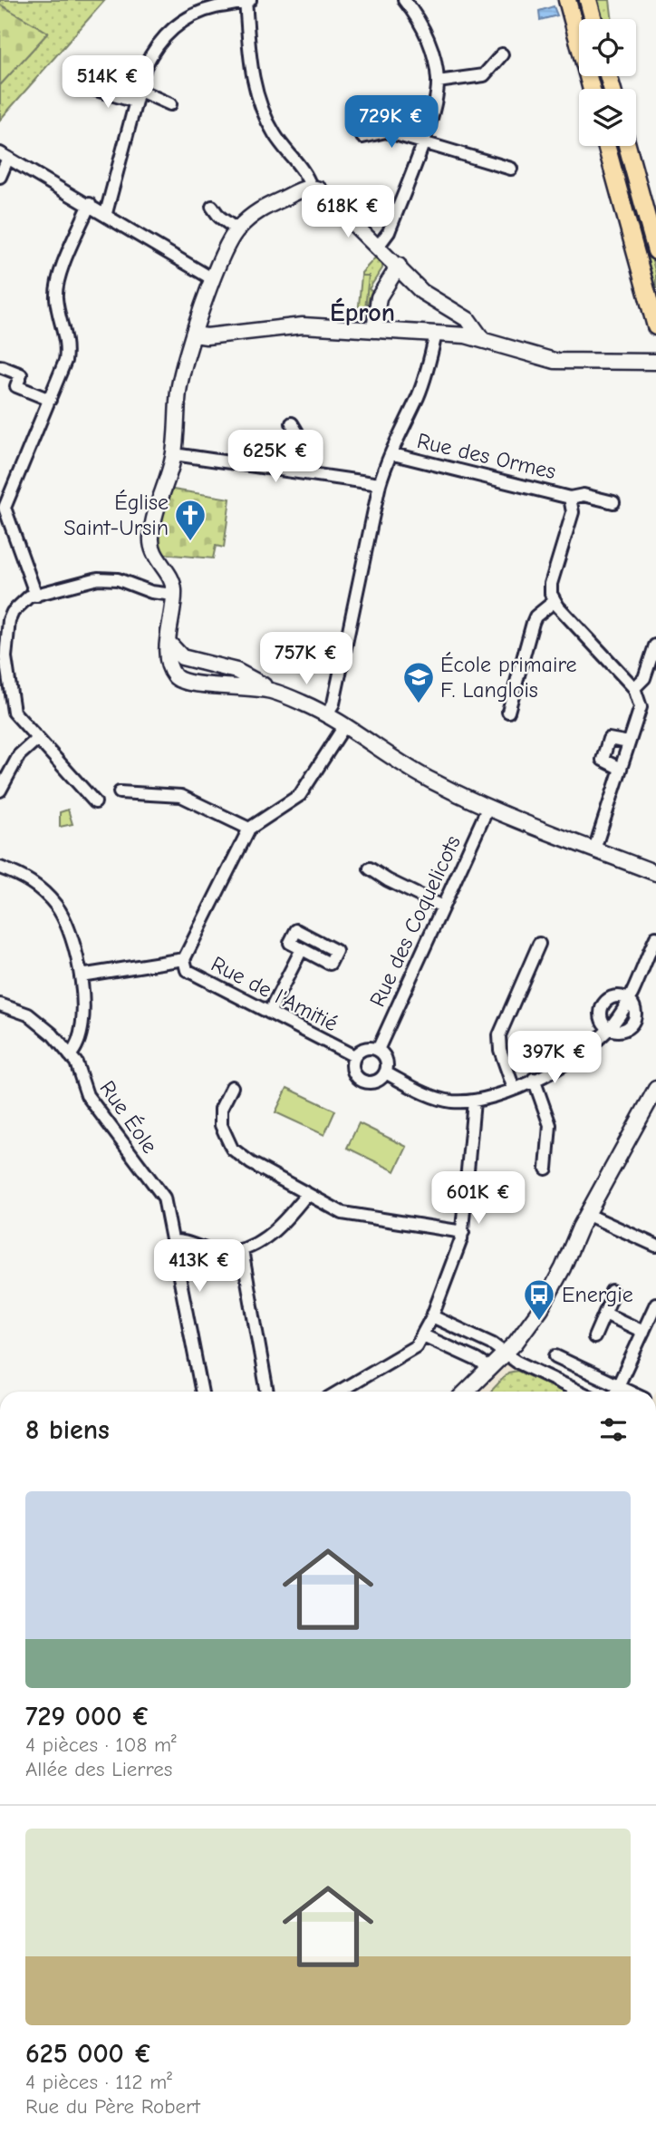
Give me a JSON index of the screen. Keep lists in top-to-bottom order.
{
  "streets": {
    "street": [
      "Rue des Ormes",
      "Rue des Coquelicots",
      "Rue de l'Amitié",
      "Rue Éole"
    ]
  },
  "crossings": [
    ["Rue des Coquelicots", "Rue de l'Amitié"]
  ],
  "districts": ["Épron"],
  "places": {
    "church": ["Église Saint-Ursin"],
    "school or university": ["École primaire F. Langlois"],
    "bus stop": ["Energie"]
  },
  "page": {
    "price": [
      "514K €",
      "729K €",
      "618K €",
      "625K €",
      "757K €",
      "397K €",
      "601K €",
      "413K €"
    ],
    "heading": "8 biens",
    "list": [
      {
        "name": "729 000 €",
        "note": "4 pièces · 108 m² · Allée des Lierres"
      },
      {
        "name": "625 000 €",
        "note": "4 pièces · 112 m² · Rue du Père Robert"
      }
    ]
  }
}
